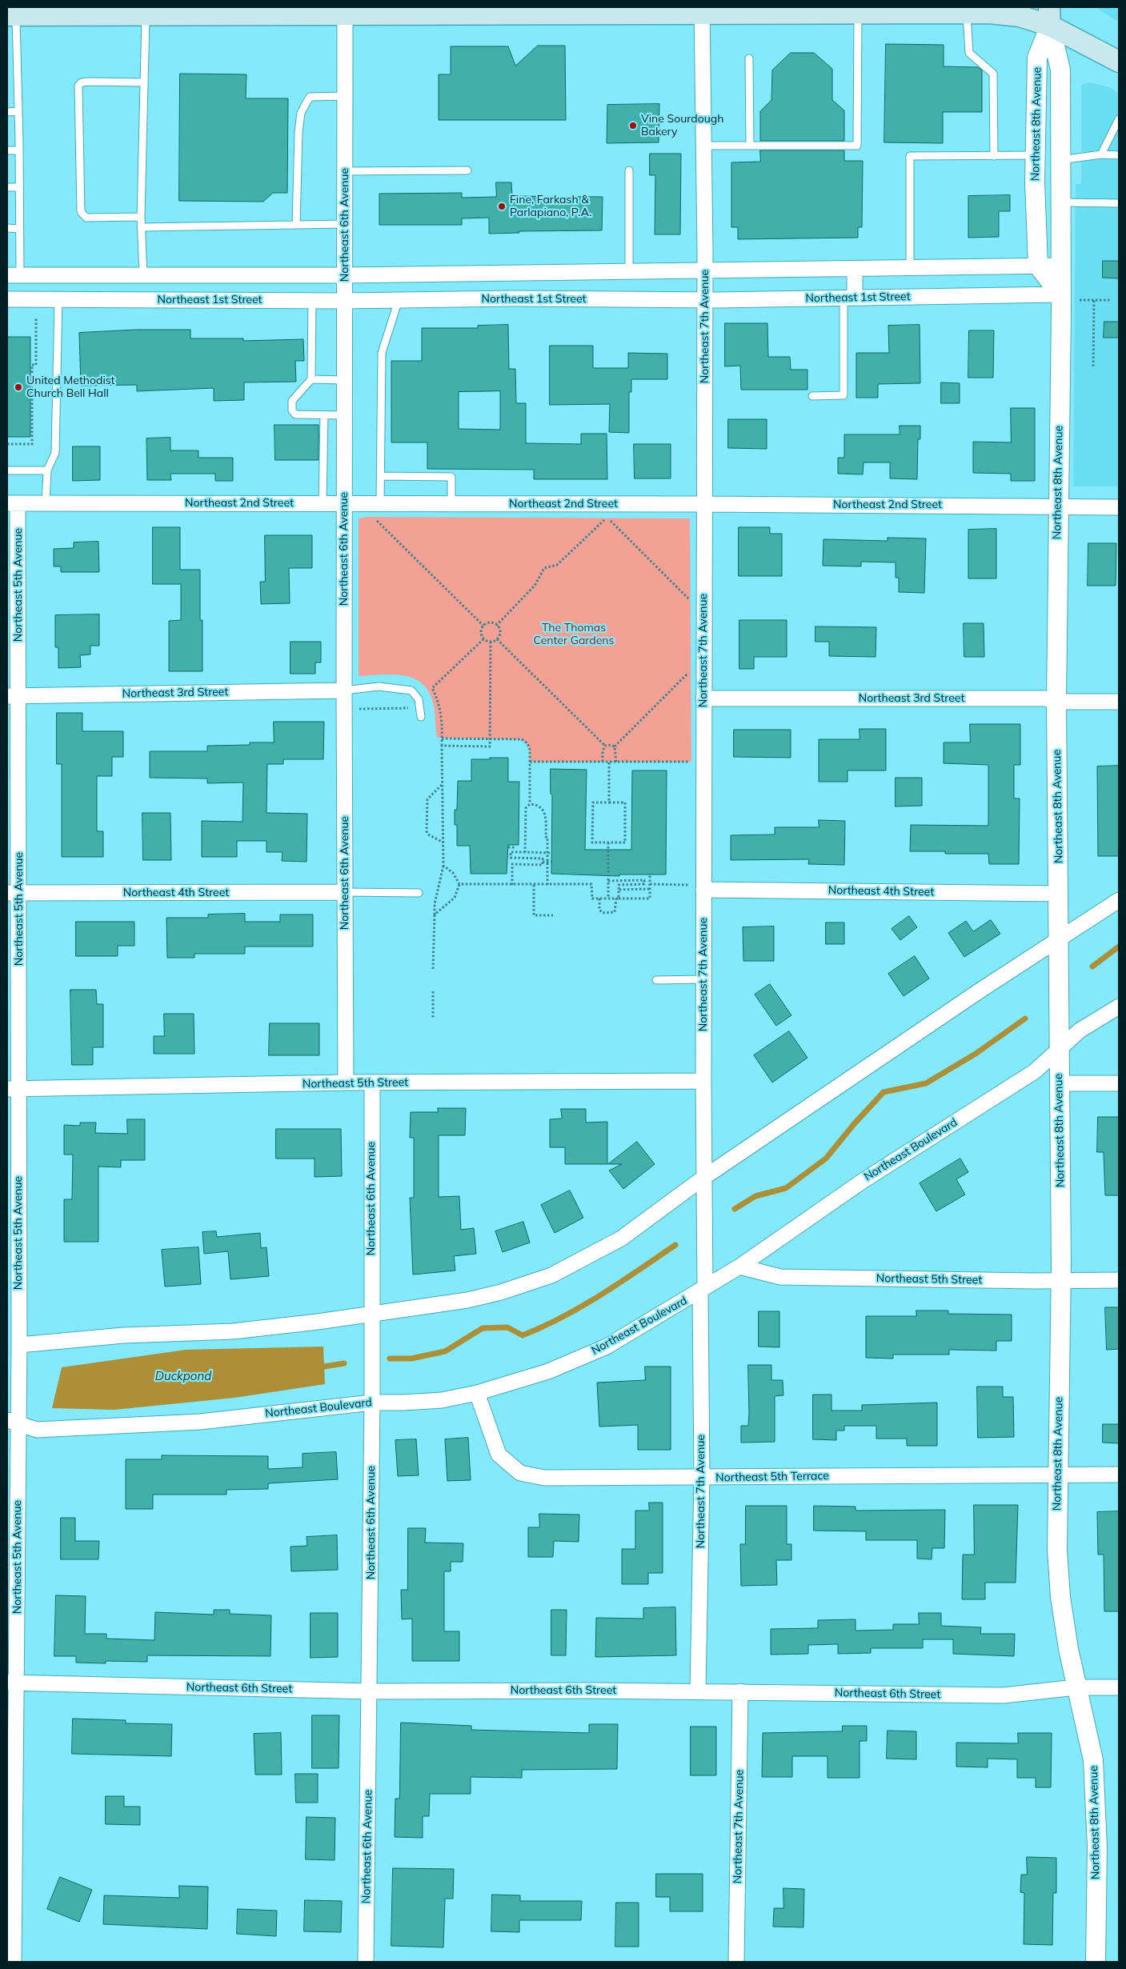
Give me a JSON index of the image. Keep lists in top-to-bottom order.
{
  "streets": {
    "street": [
      "Northeast 8th Avenue",
      "Northeast 6th Avenue",
      "Northeast 1st Street",
      "Northeast 7th Avenue",
      "Northeast 2nd Street",
      "Northeast 5th Avenue",
      "Northeast 3rd Street",
      "Northeast 4th Street",
      "Northeast 5th Street",
      "Northeast Boulevard",
      "Northeast 5th Terrace",
      "Northeast 6th Street"
    ]
  },
  "crossings": [
    ["Northeast 8th Avenue", "Northeast 1st Street"],
    ["Northeast 8th Avenue", "Northeast 2nd Street"],
    ["Northeast 8th Avenue", "Northeast 3rd Street"],
    ["Northeast 8th Avenue", "Northeast 4th Street"],
    ["Northeast 8th Avenue", "Northeast 5th Street"],
    ["Northeast 8th Avenue", "Northeast Boulevard"],
    ["Northeast 8th Avenue", "Northeast 5th Terrace"],
    ["Northeast 8th Avenue", "Northeast 6th Street"],
    ["Northeast 6th Avenue", "Northeast 1st Street"],
    ["Northeast 6th Avenue", "Northeast 2nd Street"],
    ["Northeast 6th Avenue", "Northeast 3rd Street"],
    ["Northeast 6th Avenue", "Northeast 4th Street"],
    ["Northeast 6th Avenue", "Northeast 5th Street"],
    ["Northeast 6th Avenue", "Northeast Boulevard"],
    ["Northeast 6th Avenue", "Northeast 6th Street"],
    ["Northeast 1st Street", "Northeast 7th Avenue"],
    ["Northeast 7th Avenue", "Northeast 2nd Street"],
    ["Northeast 7th Avenue", "Northeast 3rd Street"],
    ["Northeast 7th Avenue", "Northeast 4th Street"],
    ["Northeast 7th Avenue", "Northeast 5th Street"],
    ["Northeast 7th Avenue", "Northeast Boulevard"],
    ["Northeast 7th Avenue", "Northeast 5th Terrace"],
    ["Northeast 7th Avenue", "Northeast 6th Street"],
    ["Northeast 2nd Street", "Northeast 5th Avenue"],
    ["Northeast 5th Avenue", "Northeast 3rd Street"],
    ["Northeast 5th Avenue", "Northeast 4th Street"],
    ["Northeast 5th Avenue", "Northeast 5th Street"],
    ["Northeast 5th Avenue", "Northeast Boulevard"],
    ["Northeast 5th Avenue", "Northeast 6th Street"],
    ["Northeast 5th Street", "Northeast Boulevard"],
    ["Northeast Boulevard", "Northeast 5th Terrace"]
  ],
  "water": ["Duckpond"],
  "parks": ["The Thomas Center Gardens"],
  "places": ["Vine Sourdough Bakery", "Fine, Farkash & Parlapiano, P.A.", "United Methodist Church Bell Hall"]
}
